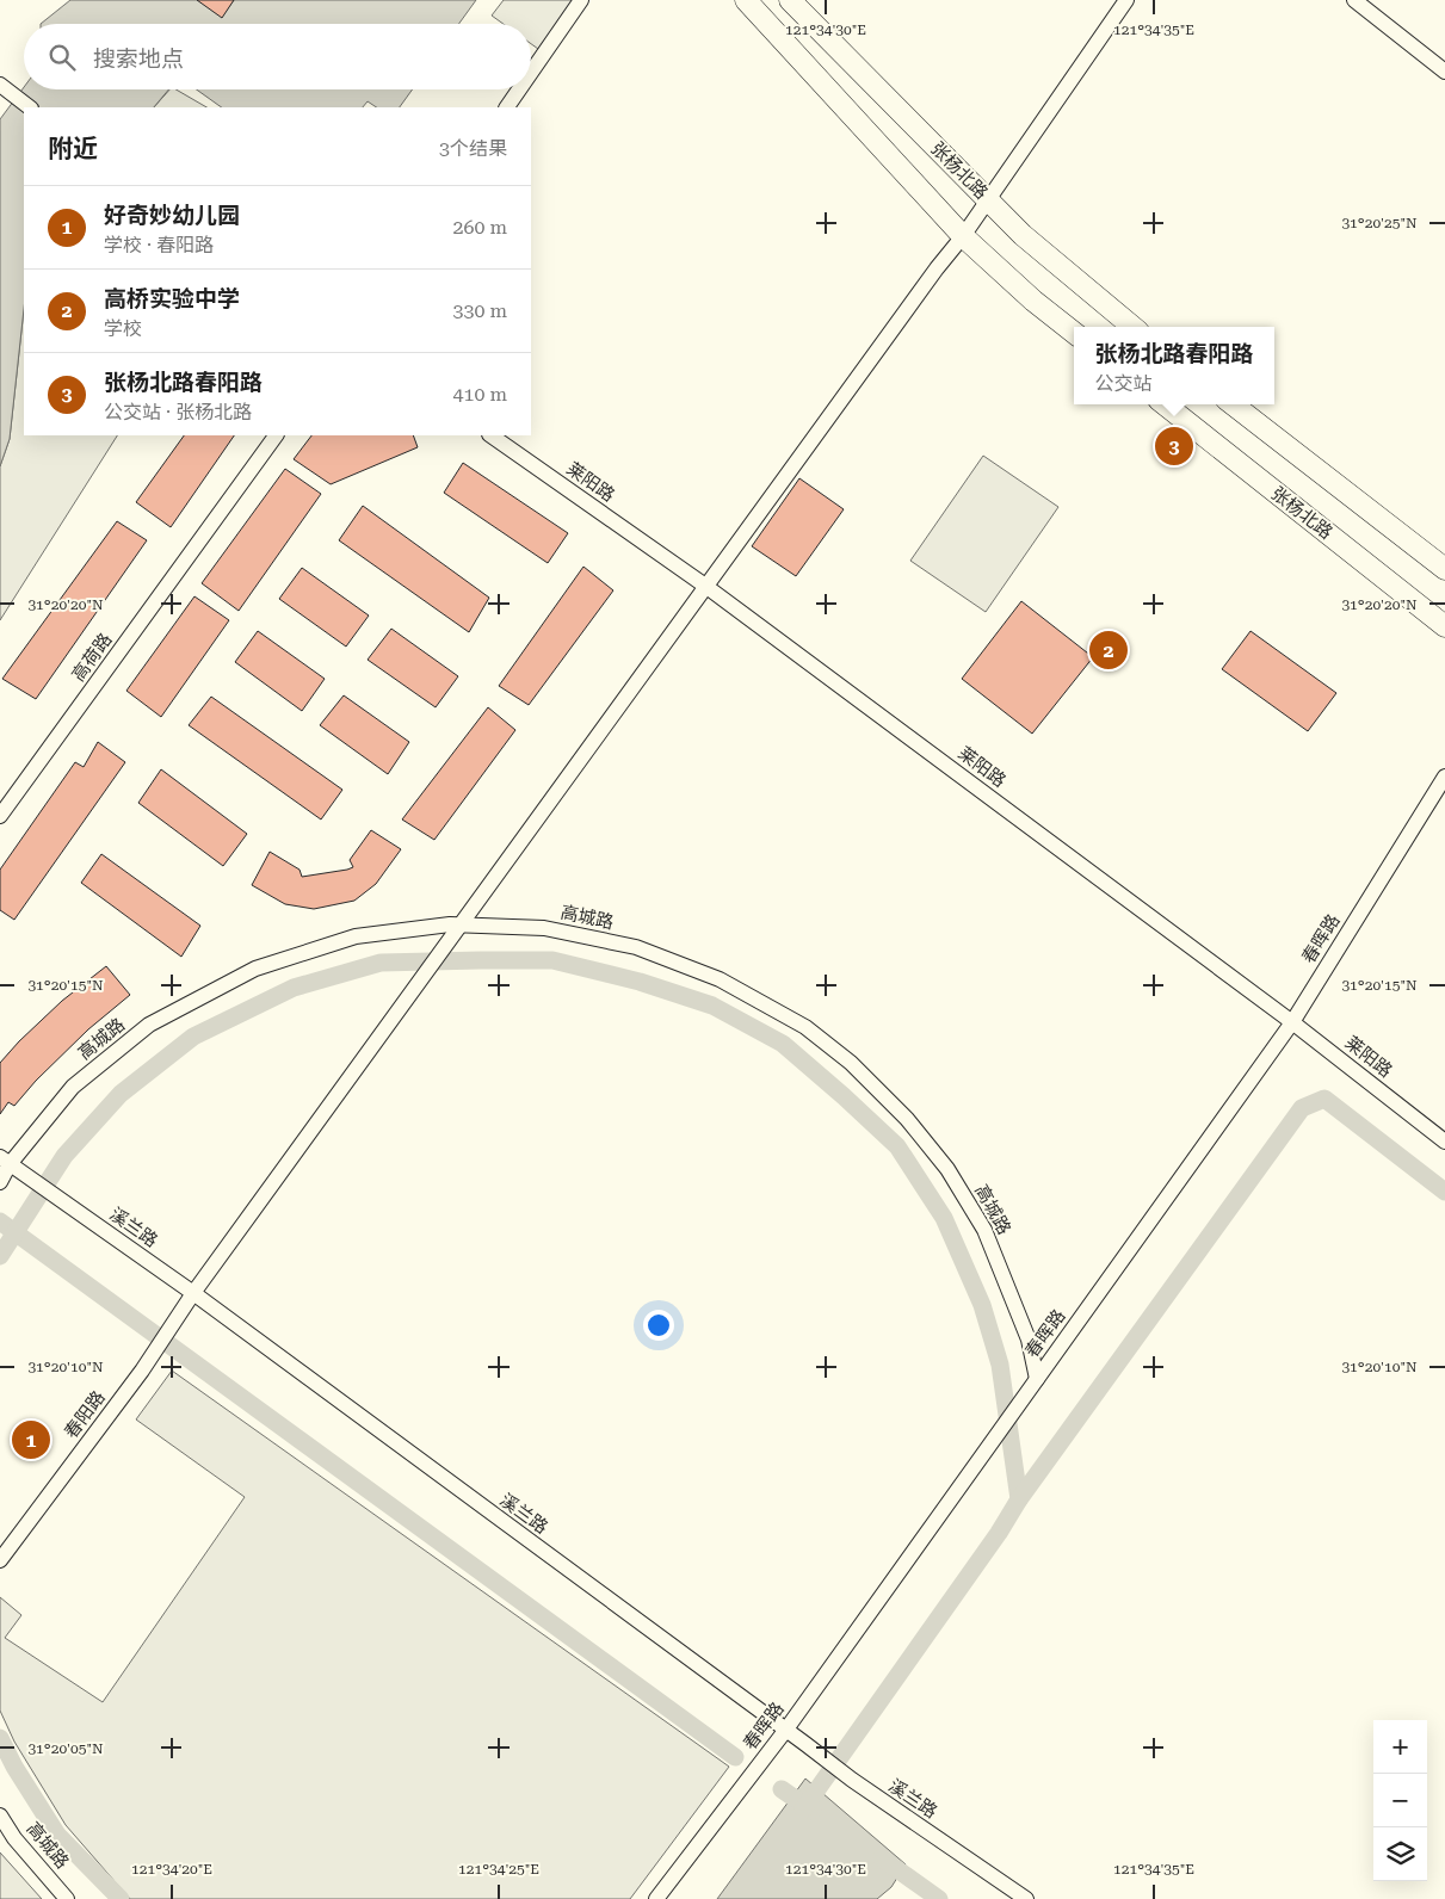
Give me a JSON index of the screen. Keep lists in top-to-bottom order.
{
  "streets": {
    "main road": ["张杨北路"],
    "street": [
      "莱阳路",
      "高荷路",
      "高城路",
      "春晖路",
      "溪兰路",
      "春阳路"
    ]
  },
  "crossings": [
    ["张杨北路", "春阳路"],
    ["莱阳路", "春晖路"],
    ["莱阳路", "春阳路"],
    ["高城路", "春晖路"],
    ["高城路", "溪兰路"],
    ["高城路", "春阳路"],
    ["春晖路", "溪兰路"],
    ["溪兰路", "春阳路"]
  ],
  "page": {
    "search": "搜索地点",
    "heading": ["附近", "3个结果"],
    "list": [
      {
        "mark": "1",
        "name": "好奇妙幼儿园",
        "note": "学校 · 春阳路",
        "value": "260 m"
      },
      {
        "mark": "2",
        "name": "高桥实验中学",
        "note": "学校",
        "value": "330 m"
      },
      {
        "mark": "3",
        "name": "张杨北路春阳路",
        "note": "公交站 · 张杨北路",
        "value": "410 m"
      }
    ],
    "popup": ["张杨北路春阳路", "公交站"],
    "pins": ["3", "2", "1"],
    "map_buttons": ["+", "−"]
  },
  "coordinates": [
    "121°34'30\"E",
    "121°34'35\"E",
    "31°20'25\"N",
    "31°20'20\"N",
    "31°20'15\"N",
    "31°20'10\"N",
    "31°20'05\"N",
    "121°34'20\"E",
    "121°34'25\"E"
  ]
}
